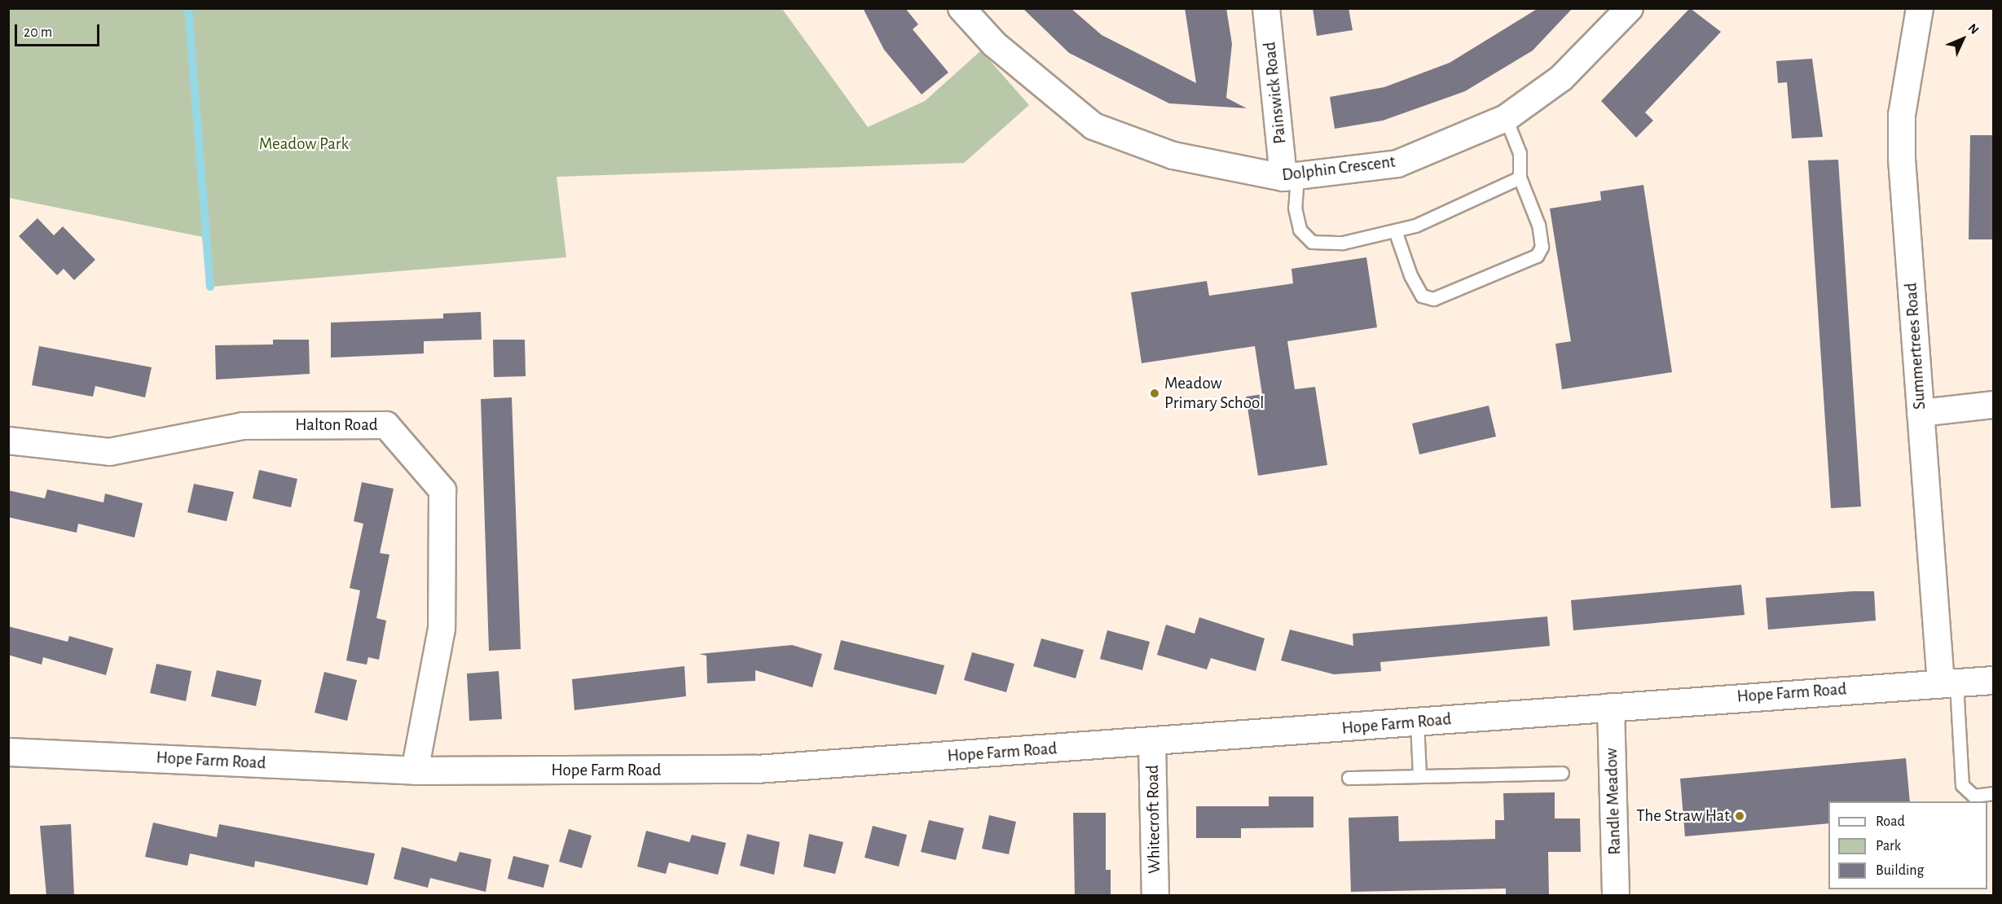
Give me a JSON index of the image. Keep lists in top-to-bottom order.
{
  "streets": {
    "street": [
      "Painswick Road",
      "Dolphin Crescent",
      "Summertrees Road",
      "Halton Road",
      "Hope Farm Road",
      "Randle Meadow",
      "Whitecroft Road"
    ]
  },
  "crossings": [
    ["Painswick Road", "Dolphin Crescent"],
    ["Summertrees Road", "Hope Farm Road"],
    ["Halton Road", "Hope Farm Road"],
    ["Hope Farm Road", "Randle Meadow"],
    ["Hope Farm Road", "Whitecroft Road"]
  ],
  "parks": ["Meadow Park"],
  "places": ["Meadow Primary School", "The Straw Hat"],
  "legend": ["Road", "Park", "Building"],
  "scale_bar": "20 m",
  "north": "top right"
}
